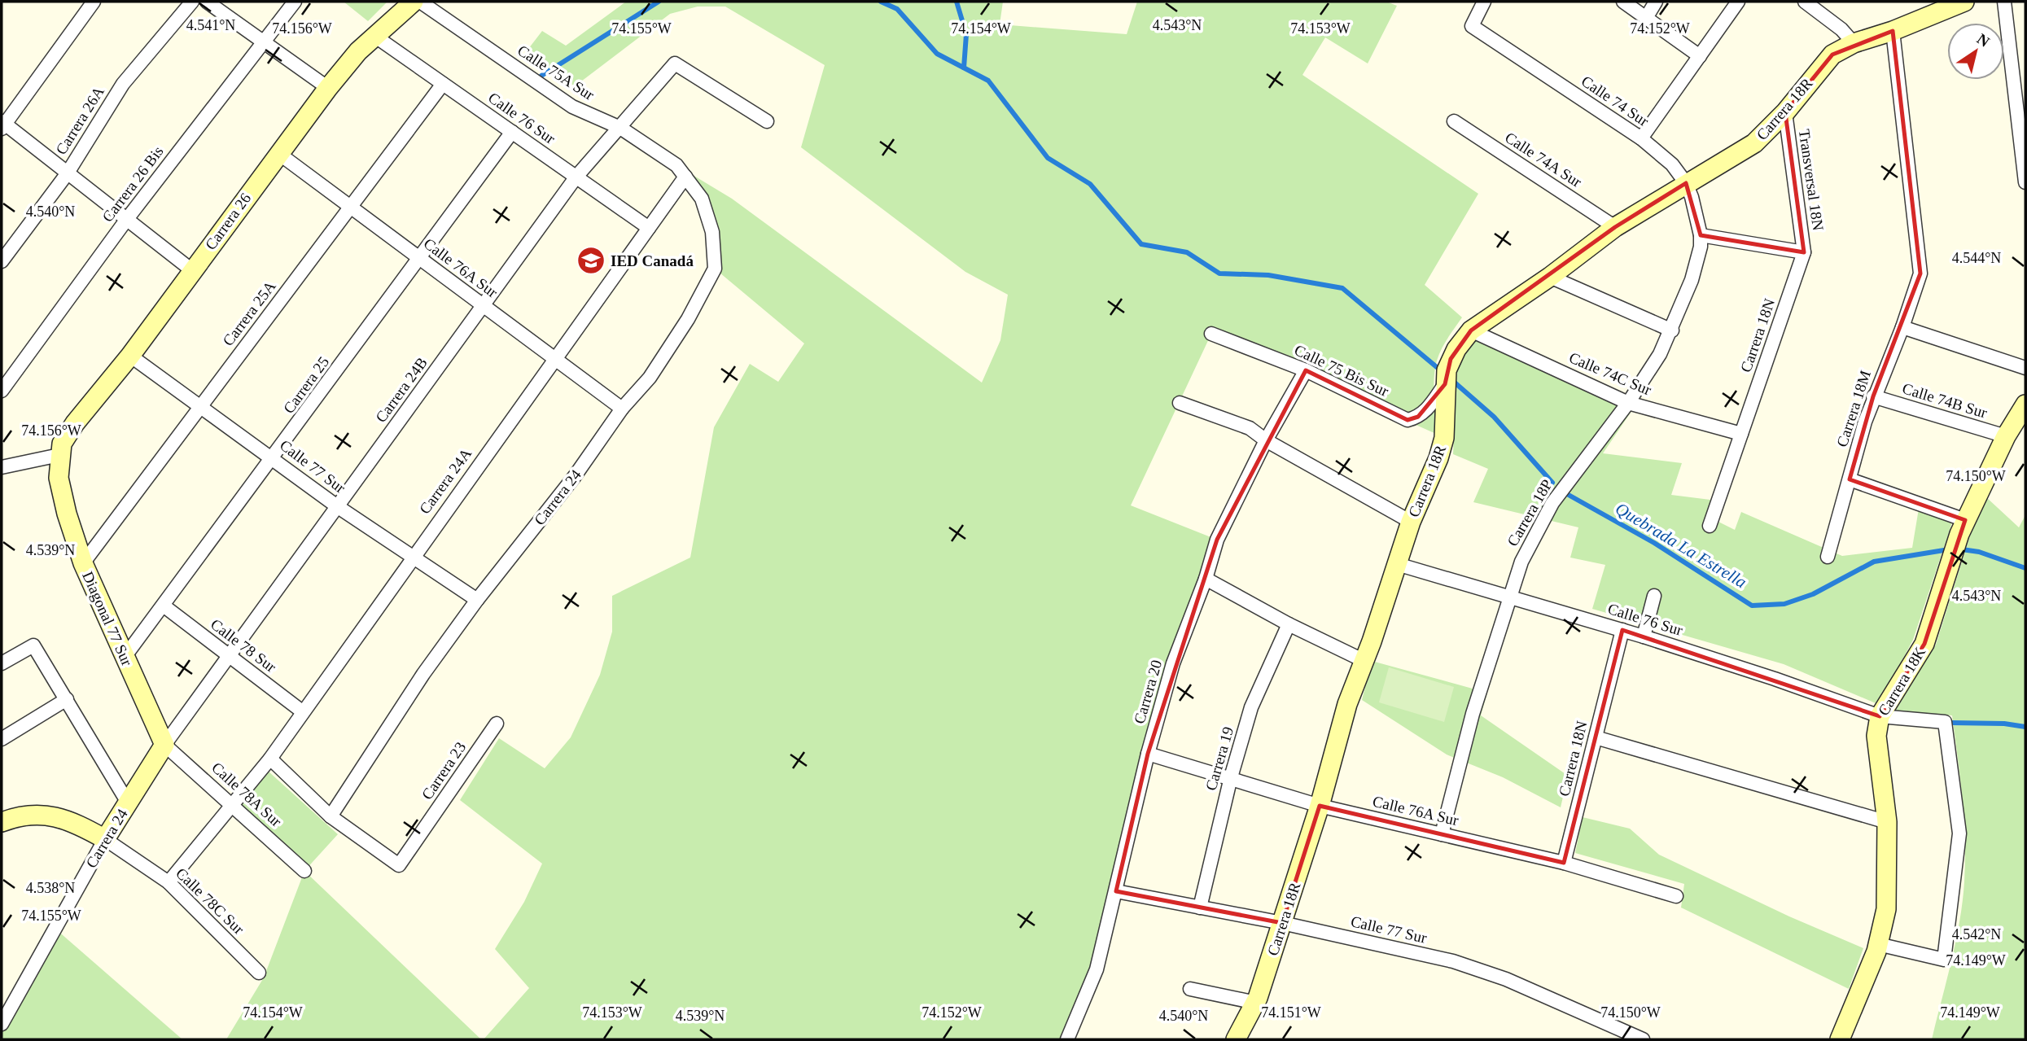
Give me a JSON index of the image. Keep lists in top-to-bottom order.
{
  "streets": {
    "street": [
      "Calle 75A Sur",
      "Calle 74 Sur",
      "Carrera 18R",
      "Calle 76 Sur",
      "Carrera 26A",
      "Calle 74A Sur",
      "Transversal 18N",
      "Carrera 26 Bis",
      "Carrera 26",
      "Calle 76A Sur",
      "Carrera 25A",
      "Carrera 18N",
      "Calle 75 Bis Sur",
      "Calle 74C Sur",
      "Carrera 25",
      "Carrera 24B",
      "Calle 74B Sur",
      "Carrera 18M",
      "Calle 77 Sur",
      "Carrera 24A",
      "Carrera 24",
      "Carrera 18P",
      "Diagonal 77 Sur",
      "Calle 78 Sur",
      "Carrera 18K",
      "Carrera 20",
      "Carrera 19",
      "Carrera 23",
      "Calle 78A Sur",
      "Calle 78C Sur"
    ]
  },
  "crossings": [
    ["Calle 75A Sur", "Carrera 24B"],
    ["Calle 75A Sur", "Carrera 24"],
    ["Calle 74 Sur", "Carrera 18R"],
    ["Calle 74 Sur", "Carrera 18P"],
    ["Carrera 18R", "Calle 76 Sur"],
    ["Carrera 18R", "Calle 74A Sur"],
    ["Carrera 18R", "Transversal 18N"],
    ["Carrera 18R", "Calle 76A Sur"],
    ["Carrera 18R", "Calle 75 Bis Sur"],
    ["Carrera 18R", "Calle 74C Sur"],
    ["Carrera 18R", "Carrera 18M"],
    ["Carrera 18R", "Calle 77 Sur"],
    ["Calle 76 Sur", "Carrera 26"],
    ["Calle 76 Sur", "Carrera 25A"],
    ["Calle 76 Sur", "Carrera 18N"],
    ["Calle 76 Sur", "Carrera 25"],
    ["Calle 76 Sur", "Carrera 24B"],
    ["Calle 76 Sur", "Carrera 24A"],
    ["Calle 76 Sur", "Carrera 18P"],
    ["Calle 76 Sur", "Carrera 18K"],
    ["Transversal 18N", "Carrera 18N"],
    ["Carrera 26", "Calle 76A Sur"],
    ["Carrera 26", "Calle 77 Sur"],
    ["Carrera 26", "Diagonal 77 Sur"],
    ["Calle 76A Sur", "Carrera 25A"],
    ["Calle 76A Sur", "Carrera 18N"],
    ["Calle 76A Sur", "Carrera 25"],
    ["Calle 76A Sur", "Carrera 24B"],
    ["Calle 76A Sur", "Carrera 24A"],
    ["Calle 76A Sur", "Carrera 24"],
    ["Calle 76A Sur", "Carrera 18P"],
    ["Calle 76A Sur", "Carrera 20"],
    ["Calle 76A Sur", "Carrera 19"],
    ["Carrera 25A", "Calle 77 Sur"],
    ["Carrera 25A", "Diagonal 77 Sur"],
    ["Carrera 18N", "Calle 74C Sur"],
    ["Calle 75 Bis Sur", "Carrera 20"],
    ["Calle 74C Sur", "Carrera 18P"],
    ["Carrera 25", "Calle 77 Sur"],
    ["Carrera 25", "Diagonal 77 Sur"],
    ["Carrera 25", "Calle 78 Sur"],
    ["Carrera 24B", "Calle 77 Sur"],
    ["Carrera 24B", "Carrera 24"],
    ["Carrera 24B", "Diagonal 77 Sur"],
    ["Carrera 24B", "Calle 78 Sur"],
    ["Carrera 24B", "Calle 78A Sur"],
    ["Calle 74B Sur", "Carrera 18M"],
    ["Calle 74B Sur", "Carrera 18K"],
    ["Calle 77 Sur", "Carrera 24A"],
    ["Calle 77 Sur", "Carrera 24"],
    ["Calle 77 Sur", "Carrera 20"],
    ["Calle 77 Sur", "Carrera 19"],
    ["Carrera 24A", "Carrera 24"],
    ["Carrera 24A", "Calle 78 Sur"],
    ["Carrera 24A", "Calle 78A Sur"],
    ["Carrera 24A", "Calle 78C Sur"],
    ["Carrera 24", "Diagonal 77 Sur"],
    ["Carrera 24", "Carrera 23"],
    ["Carrera 24", "Calle 78A Sur"],
    ["Carrera 24", "Calle 78C Sur"],
    ["Diagonal 77 Sur", "Calle 78A Sur"]
  ],
  "water": ["Quebrada La Estrella"],
  "places": {
    "school or university": ["IED Canadá"]
  },
  "north": "top right",
  "coordinates": [
    "4.541°N",
    "4.543°N",
    "74.156°W",
    "74.155°W",
    "74.154°W",
    "74.153°W",
    "74.152°W",
    "4.540°N",
    "4.544°N",
    "74.150°W",
    "4.539°N",
    "4.538°N",
    "4.542°N",
    "74.149°W",
    "74.151°W"
  ]
}
